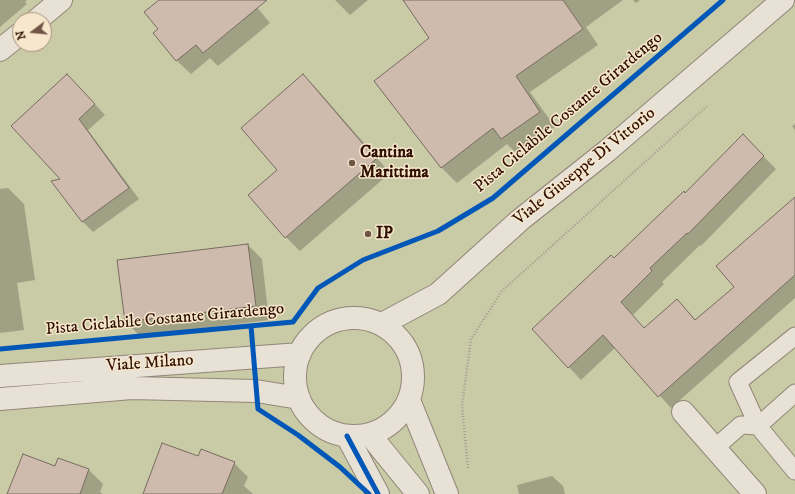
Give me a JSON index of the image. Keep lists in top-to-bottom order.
{
  "streets": {
    "street": ["Viale Giuseppe Di Vittorio", "Viale Milano"],
    "cycle path": ["Pista Ciclabile Costante Girardengo"]
  },
  "crossings": [
    ["Viale Giuseppe Di Vittorio", "Viale Milano"]
  ],
  "places": ["Cantina Marittima", "IP"],
  "north": "left"
}
